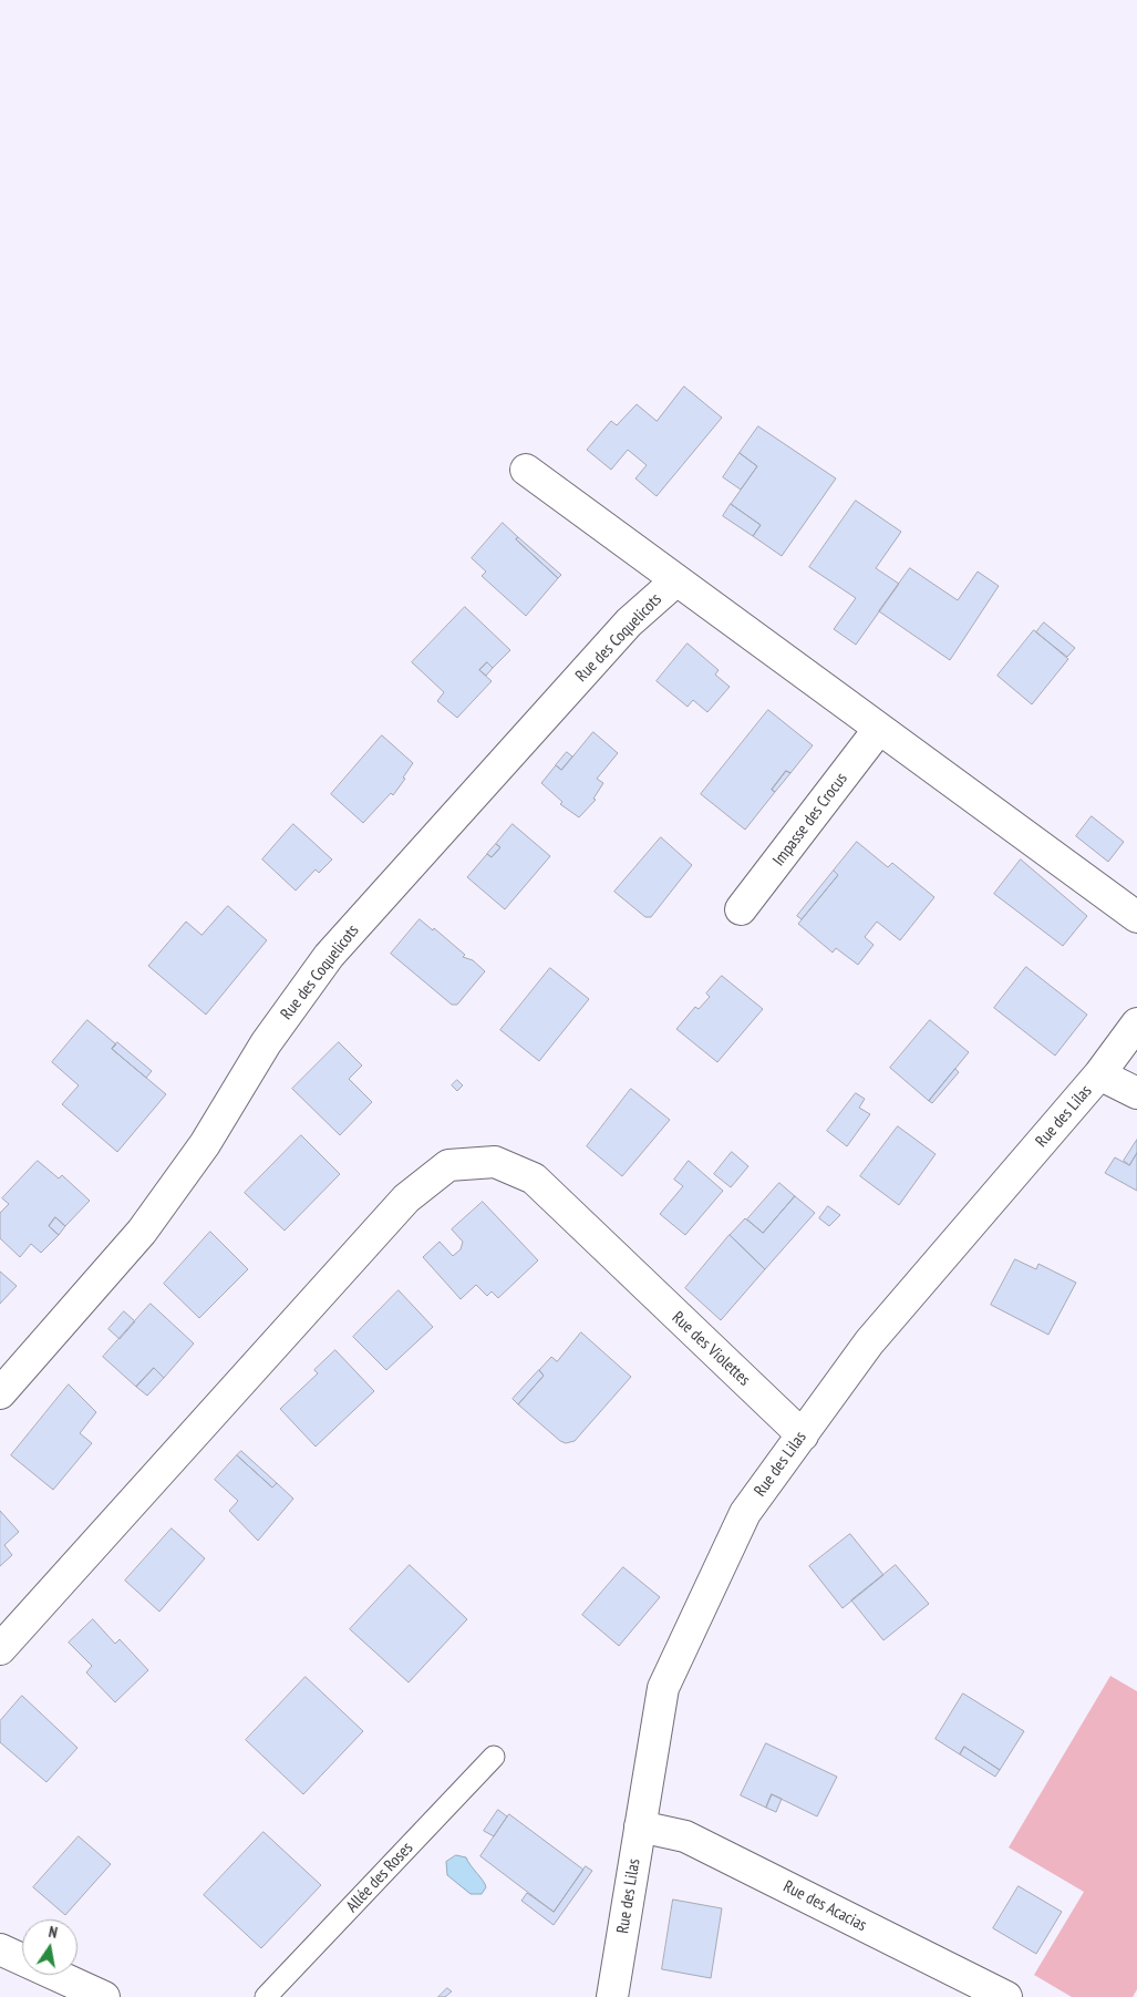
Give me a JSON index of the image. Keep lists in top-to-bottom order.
{
  "streets": {
    "street": [
      "Rue des Coquelicots",
      "Impasse des Crocus",
      "Rue des Lilas",
      "Rue des Violettes",
      "Rue des Acacias"
    ],
    "lane": ["Allée des Roses"]
  },
  "crossings": [
    ["Rue des Lilas", "Rue des Violettes"],
    ["Rue des Lilas", "Rue des Acacias"]
  ],
  "north": "top"
}
